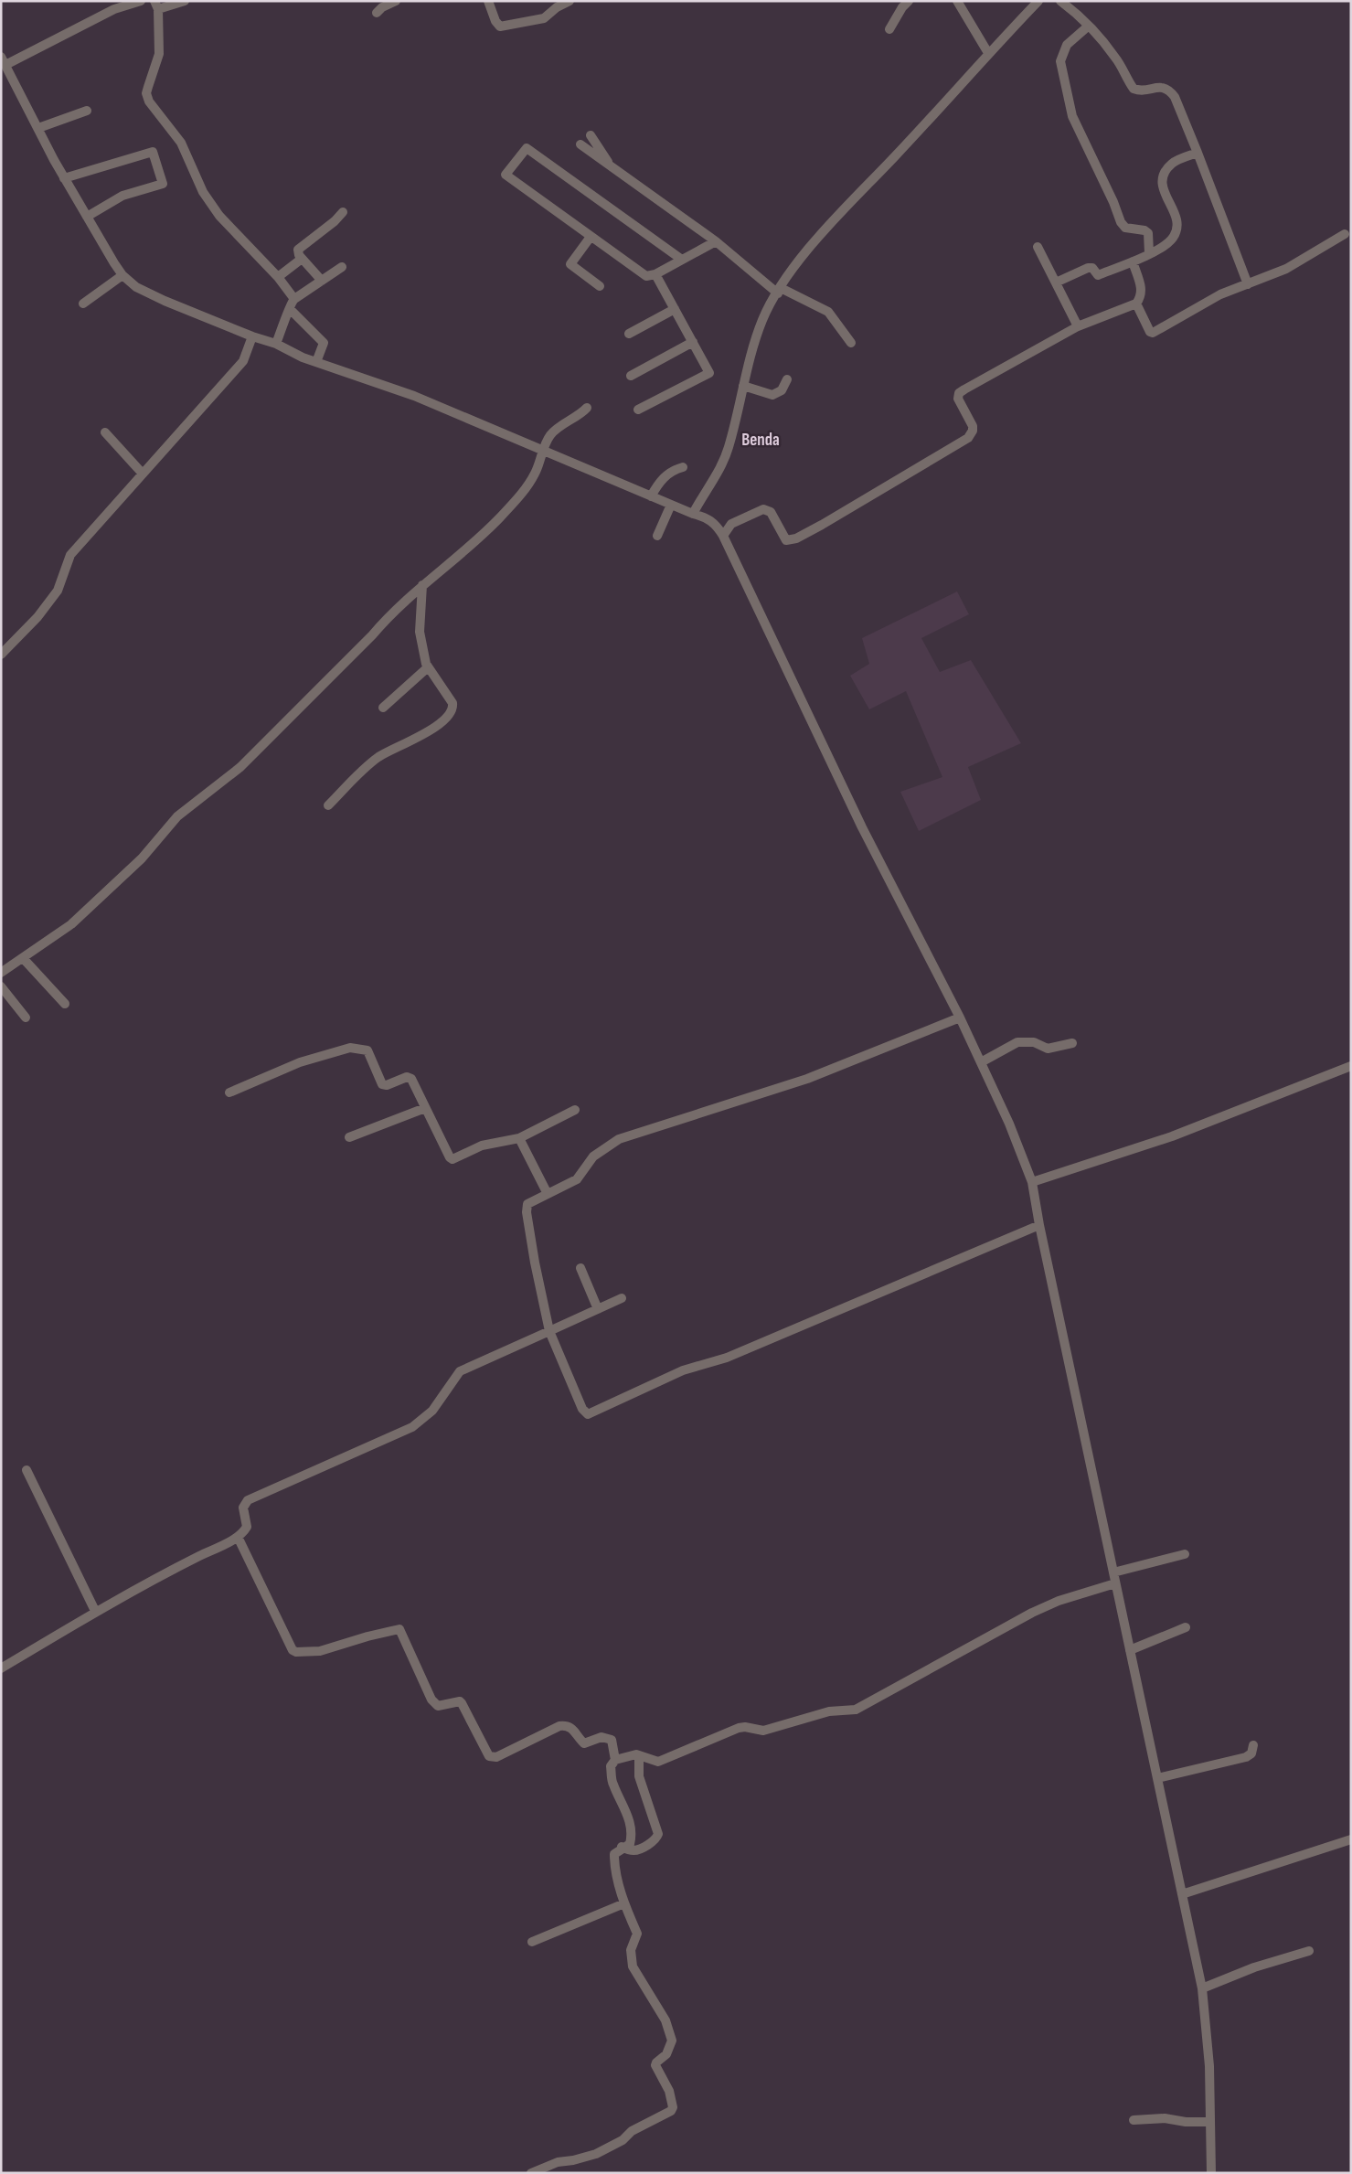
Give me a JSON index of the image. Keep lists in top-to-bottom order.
{
  "districts": ["Benda"]
}
